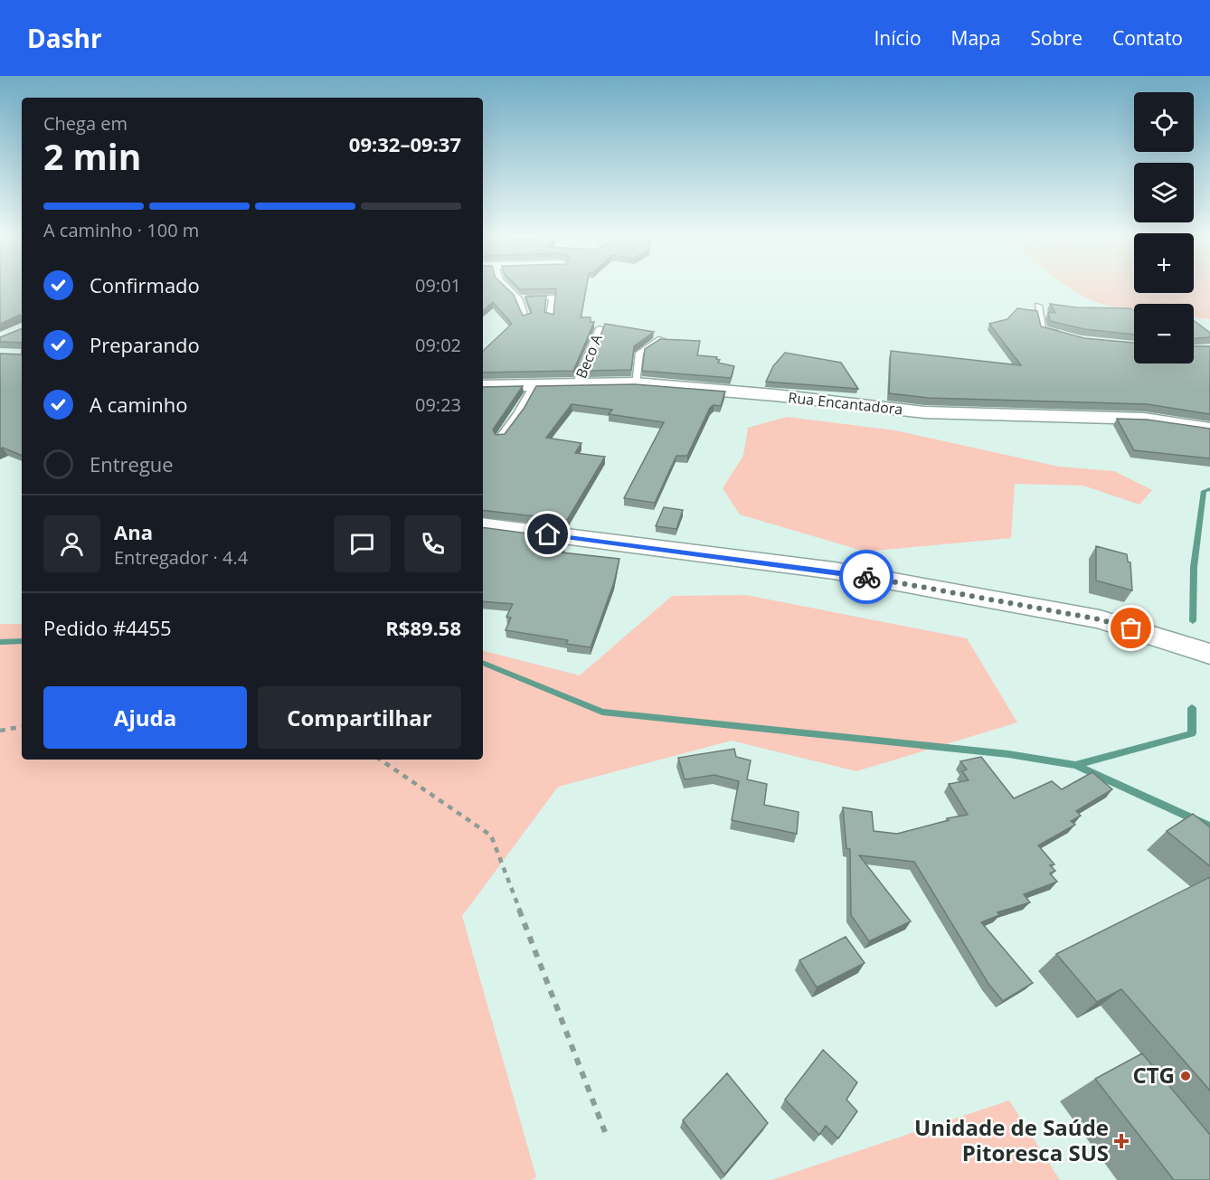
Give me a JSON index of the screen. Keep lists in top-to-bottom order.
{
  "streets": {
    "street": ["Rua Encantadora"],
    "lane": ["Beco A"]
  },
  "crossings": [
    ["Beco A", "Rua Encantadora"]
  ],
  "places": {
    "other": ["CTG"],
    "health": ["Unidade de Saúde Pitoresca SUS"]
  },
  "page": {
    "header": "Dashr",
    "nav": [
      "Início",
      "Mapa",
      "Sobre",
      "Contato"
    ],
    "map_buttons": ["+", "−"],
    "heading": ["2 min", "Chega em", "09:32–09:37"],
    "panel": [
      "Ana",
      "Entregador · 4.4",
      "Pedido #4455",
      "R$89.58"
    ],
    "bar": "A caminho · 100 m",
    "list": [
      ["Confirmado", "09:01"],
      ["Preparando", "09:02"],
      ["A caminho", "09:23"],
      "Entregue"
    ],
    "buttons": ["Ajuda", "Compartilhar"]
  }
}
